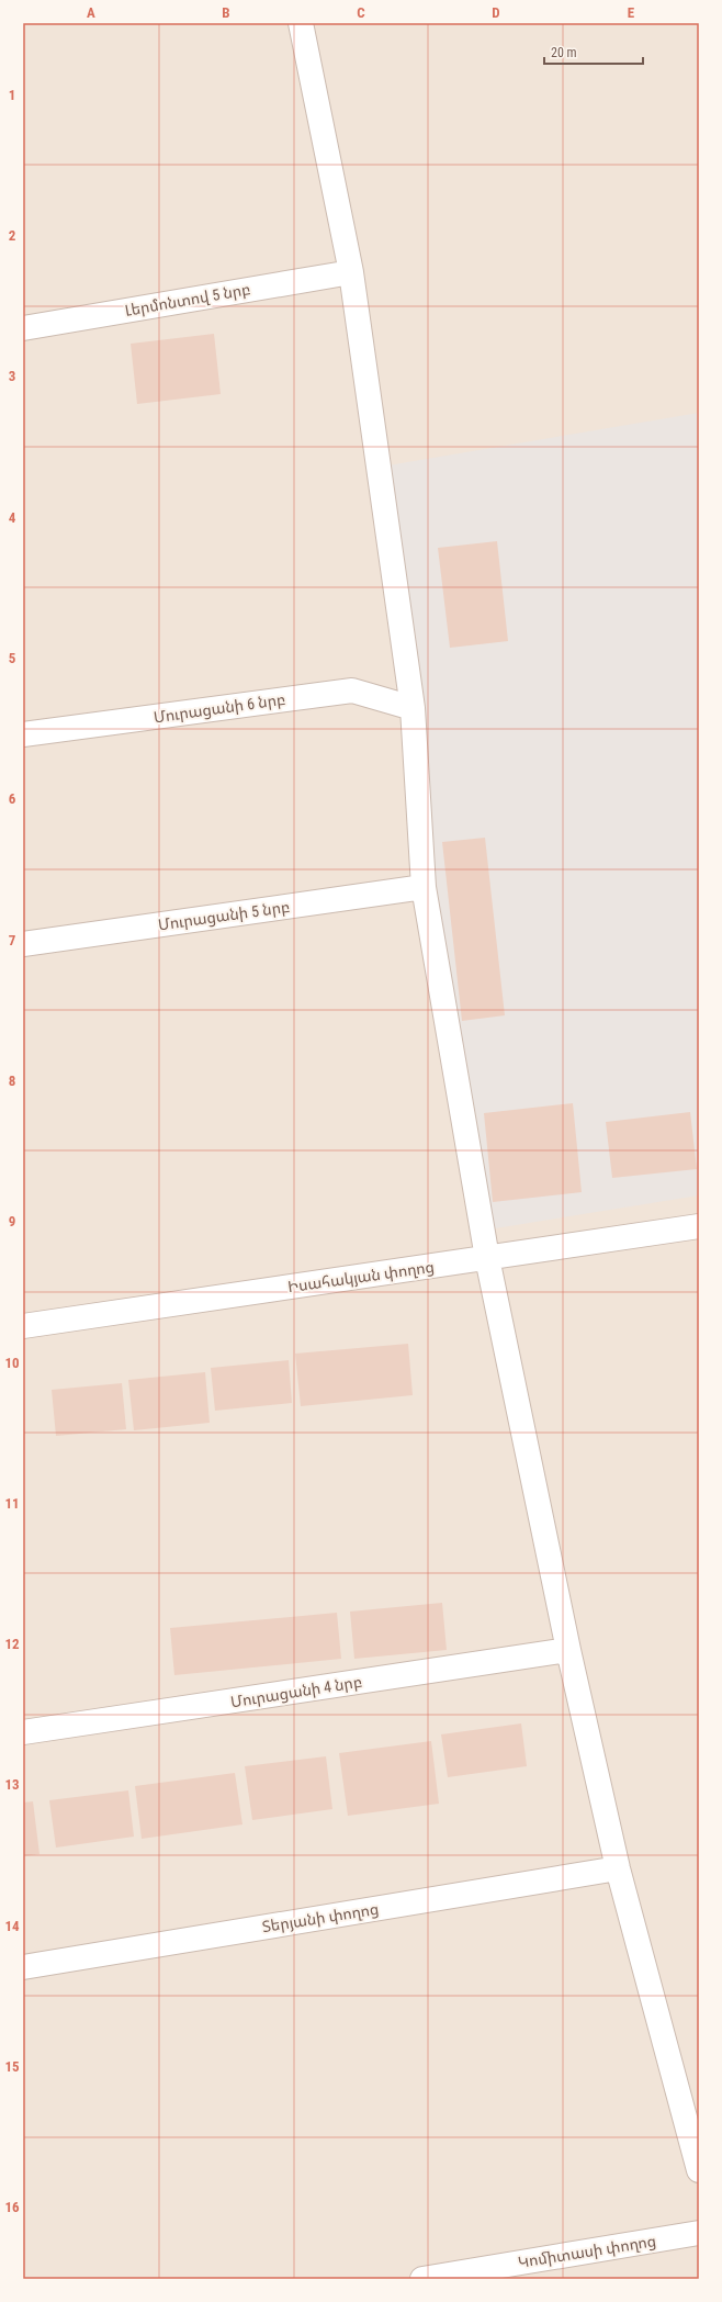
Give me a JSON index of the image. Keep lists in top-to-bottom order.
{
  "streets": {
    "street": [
      "Լերմոնտով 5 նրբ",
      "Մուրացանի 6 նրբ",
      "Մուրացանի 5 նրբ",
      "Իսահակյան փողոց",
      "Մուրացանի 4 նրբ",
      "Տերյանի փողոց",
      "Կոմիտասի փողոց"
    ]
  },
  "scale_bar": "20 m",
  "grid": {
    "columns": [
      "A",
      "B",
      "C",
      "D",
      "E"
    ],
    "rows": [
      "1",
      "2",
      "3",
      "4",
      "5",
      "6",
      "7",
      "8",
      "9",
      "10",
      "11",
      "12",
      "13",
      "14",
      "15",
      "16"
    ]
  }
}
